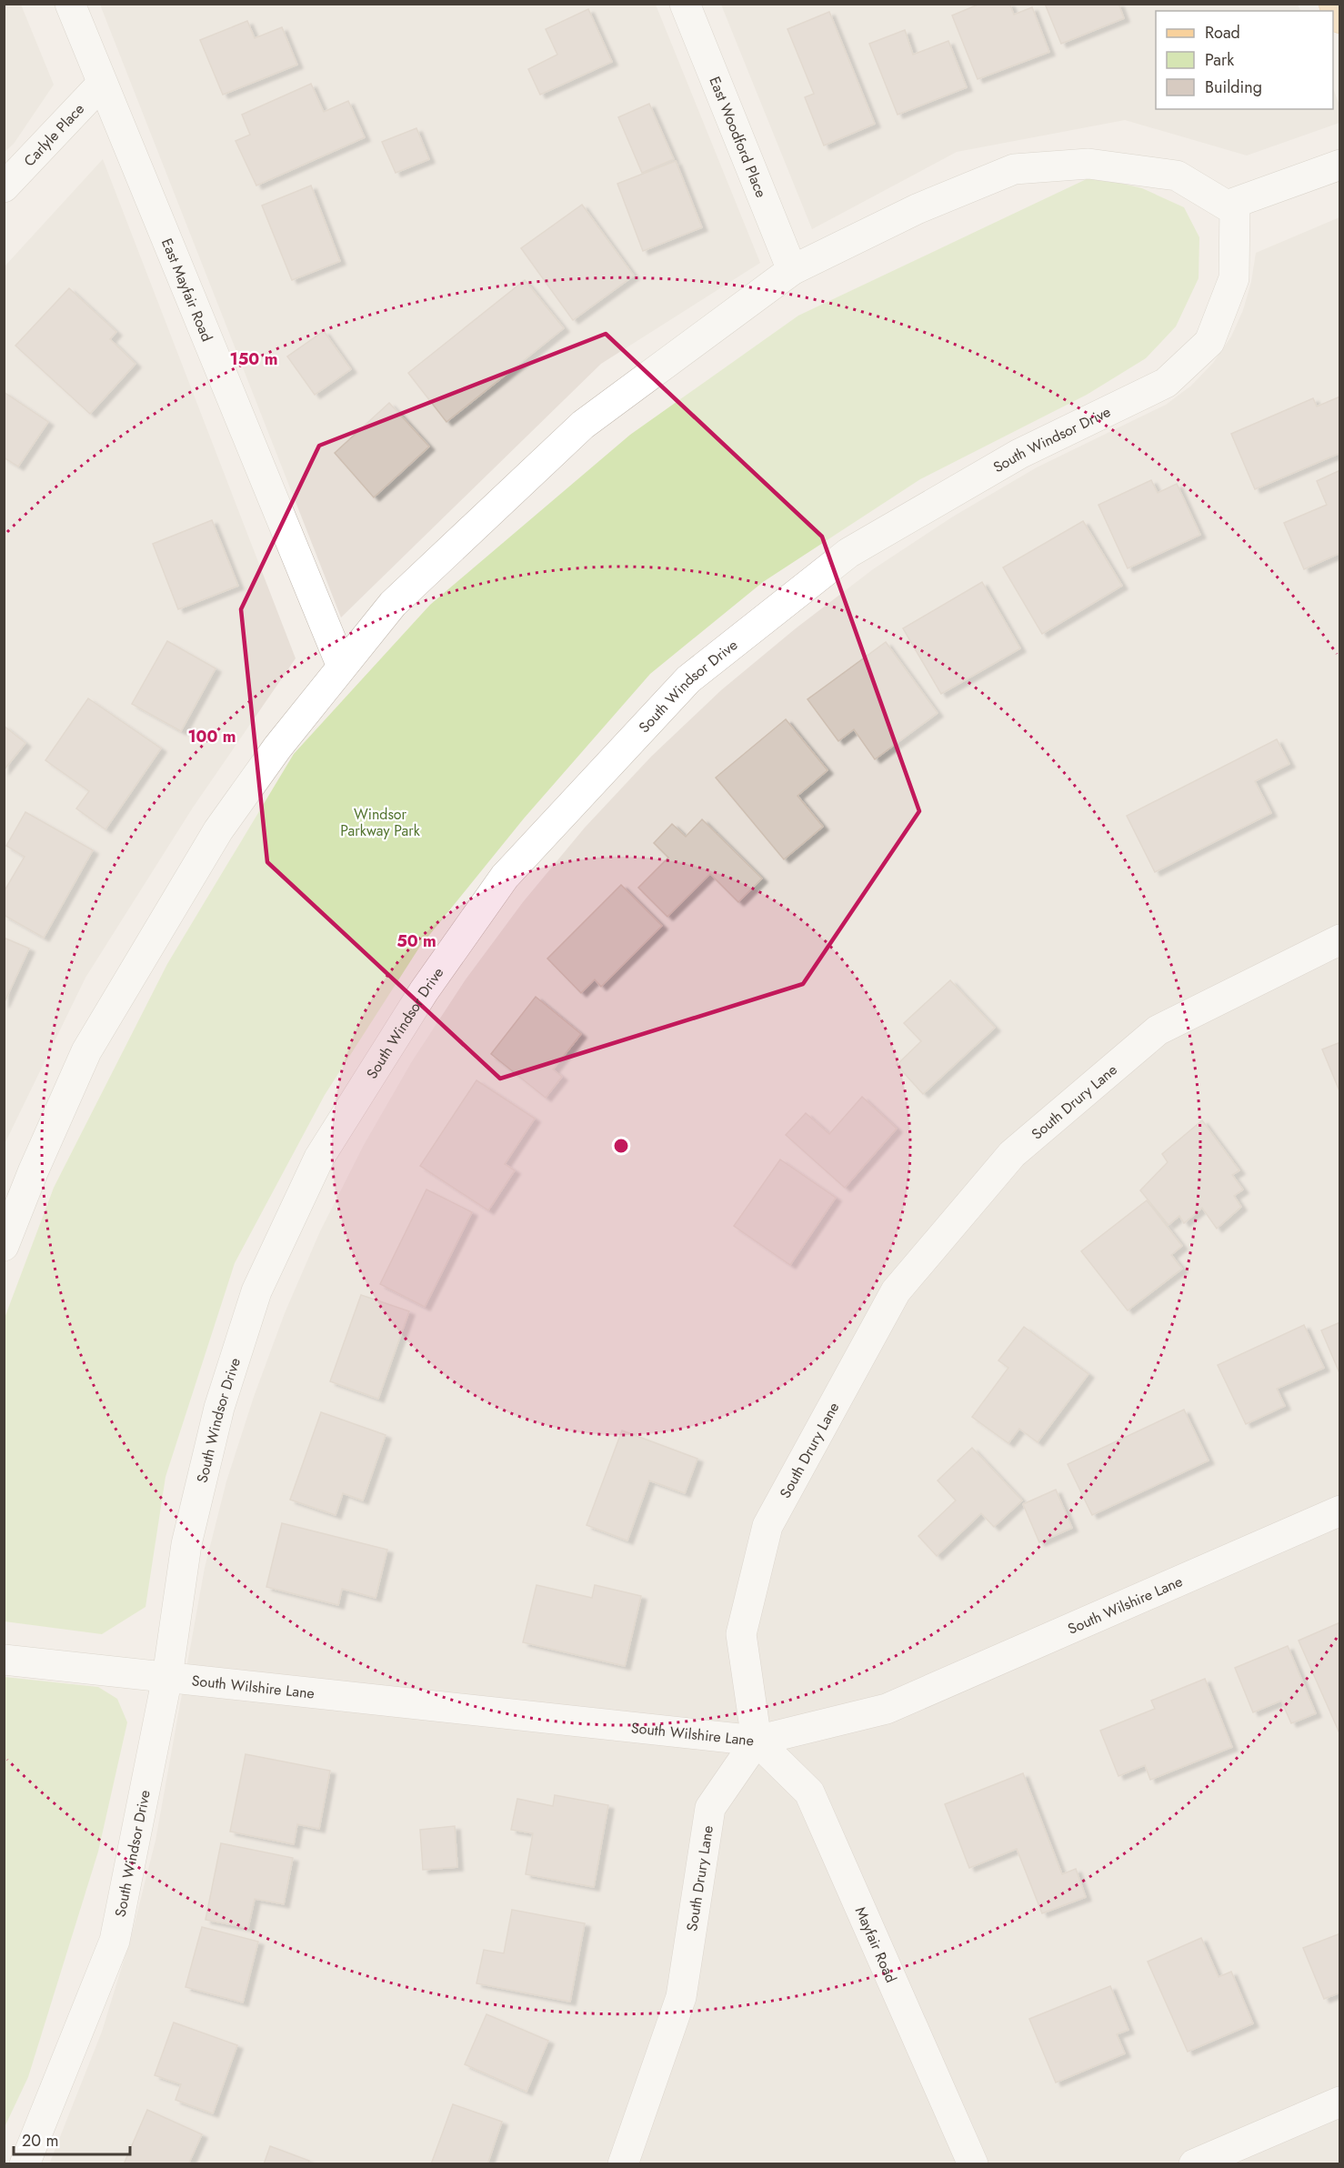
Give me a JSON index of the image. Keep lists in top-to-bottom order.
{
  "streets": {
    "street": [
      "Carlyle Place",
      "East Woodford Place",
      "East Mayfair Road",
      "South Windsor Drive",
      "South Drury Lane",
      "South Wilshire Lane",
      "Mayfair Road"
    ]
  },
  "crossings": [
    ["Carlyle Place", "East Mayfair Road"],
    ["South Windsor Drive", "South Wilshire Lane"],
    ["South Drury Lane", "South Wilshire Lane"],
    ["South Drury Lane", "Mayfair Road"],
    ["South Wilshire Lane", "Mayfair Road"]
  ],
  "parks": ["Windsor Parkway Park"],
  "legend": ["Road", "Park", "Building"],
  "scale_bar": "20 m",
  "rings": ["150 m", "100 m", "50 m"]
}
